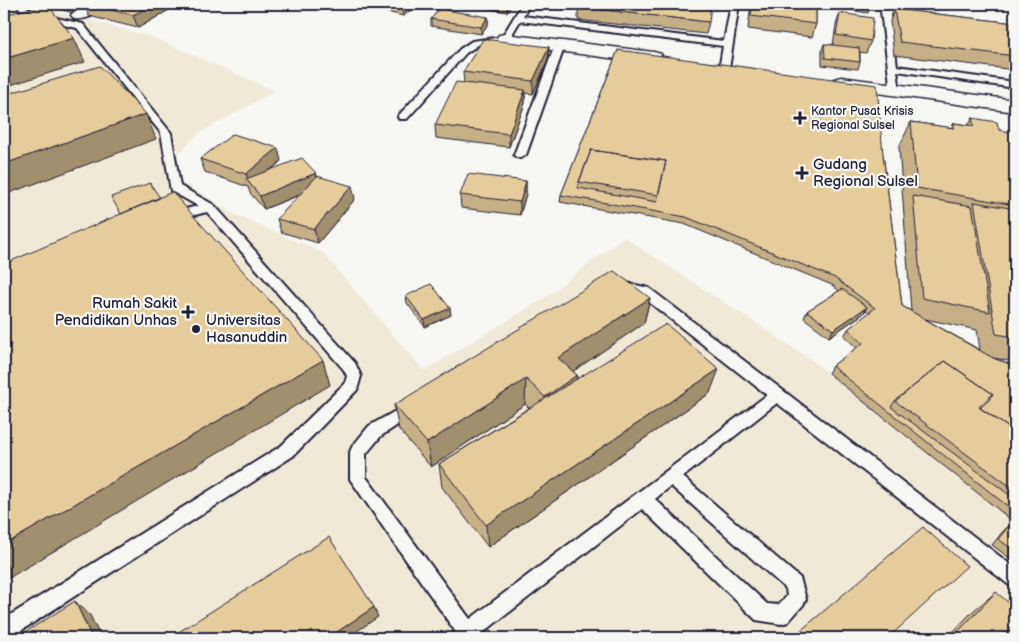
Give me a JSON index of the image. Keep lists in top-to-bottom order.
{
  "places": {
    "health": ["Kantor Pusat Krisis Regional Sulsel", "Gudang Regional Sulsel", "Rumah Sakit Pendidikan Unhas"],
    "other": ["Universitas Hasanuddin"]
  }
}
